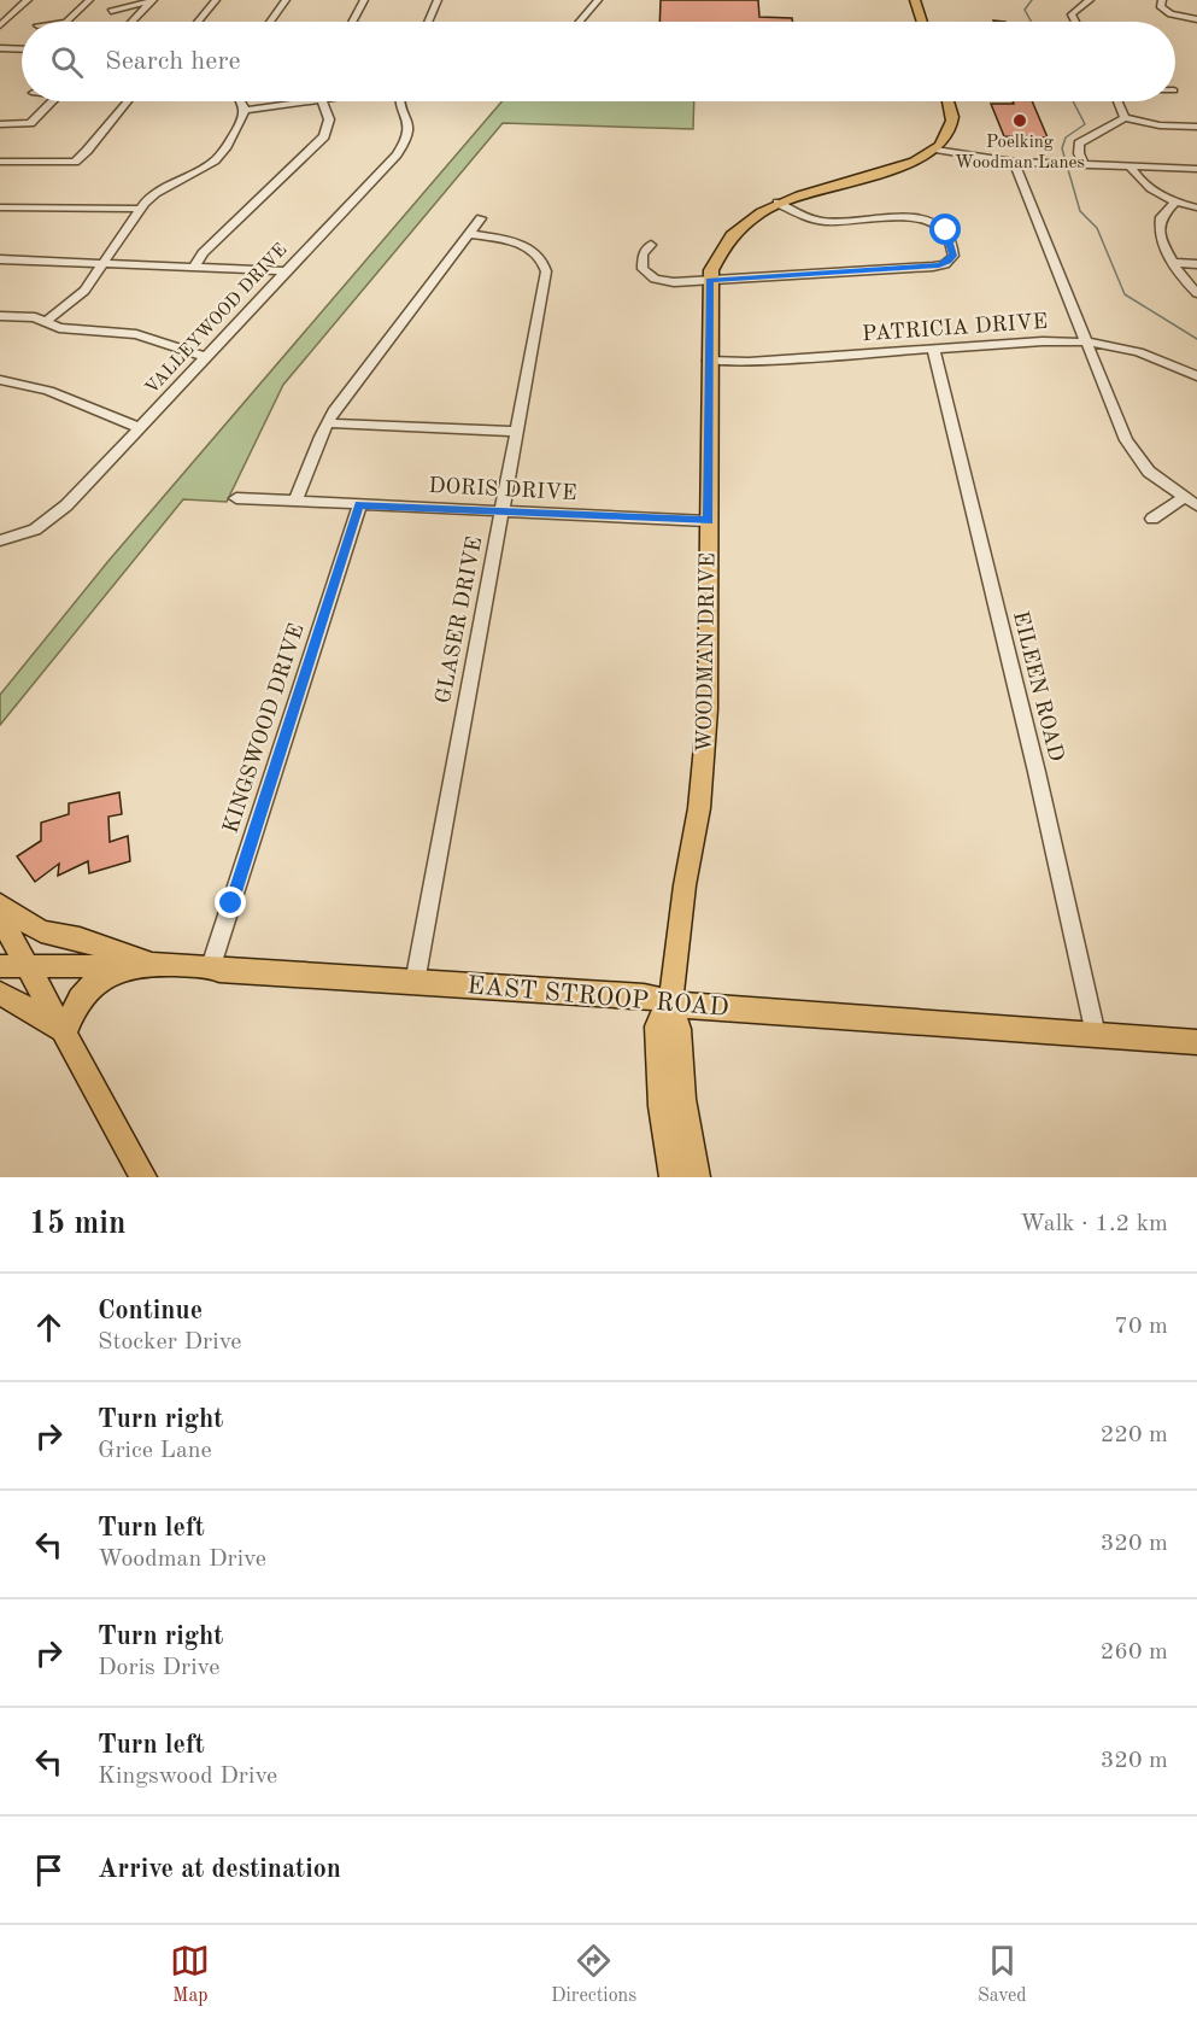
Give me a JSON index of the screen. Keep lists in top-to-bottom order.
{
  "streets": {
    "main road": ["WOODMAN DRIVE", "EAST STROOP ROAD"],
    "street": [
      "VALLEYWOOD DRIVE",
      "PATRICIA DRIVE",
      "DORIS DRIVE",
      "GLASER DRIVE",
      "EILEEN ROAD",
      "KINGSWOOD DRIVE"
    ]
  },
  "crossings": [
    ["PATRICIA DRIVE", "WOODMAN DRIVE"],
    ["PATRICIA DRIVE", "EILEEN ROAD"],
    ["DORIS DRIVE", "GLASER DRIVE"],
    ["DORIS DRIVE", "WOODMAN DRIVE"],
    ["DORIS DRIVE", "KINGSWOOD DRIVE"],
    ["GLASER DRIVE", "EAST STROOP ROAD"],
    ["WOODMAN DRIVE", "EAST STROOP ROAD"],
    ["EILEEN ROAD", "EAST STROOP ROAD"],
    ["KINGSWOOD DRIVE", "EAST STROOP ROAD"]
  ],
  "places": ["Poelking Woodman Lanes"],
  "page": {
    "search": "Search here",
    "heading": ["15 min", "Walk · 1.2 km"],
    "list": [
      ["Continue", "Stocker Drive", "70 m"],
      ["Turn right", "Grice Lane", "220 m"],
      ["Turn left", "Woodman Drive", "320 m"],
      ["Turn right", "Doris Drive", "260 m"],
      ["Turn left", "Kingswood Drive", "320 m"],
      "Arrive at destination"
    ],
    "nav": ["Map", "Directions", "Saved"]
  }
}
